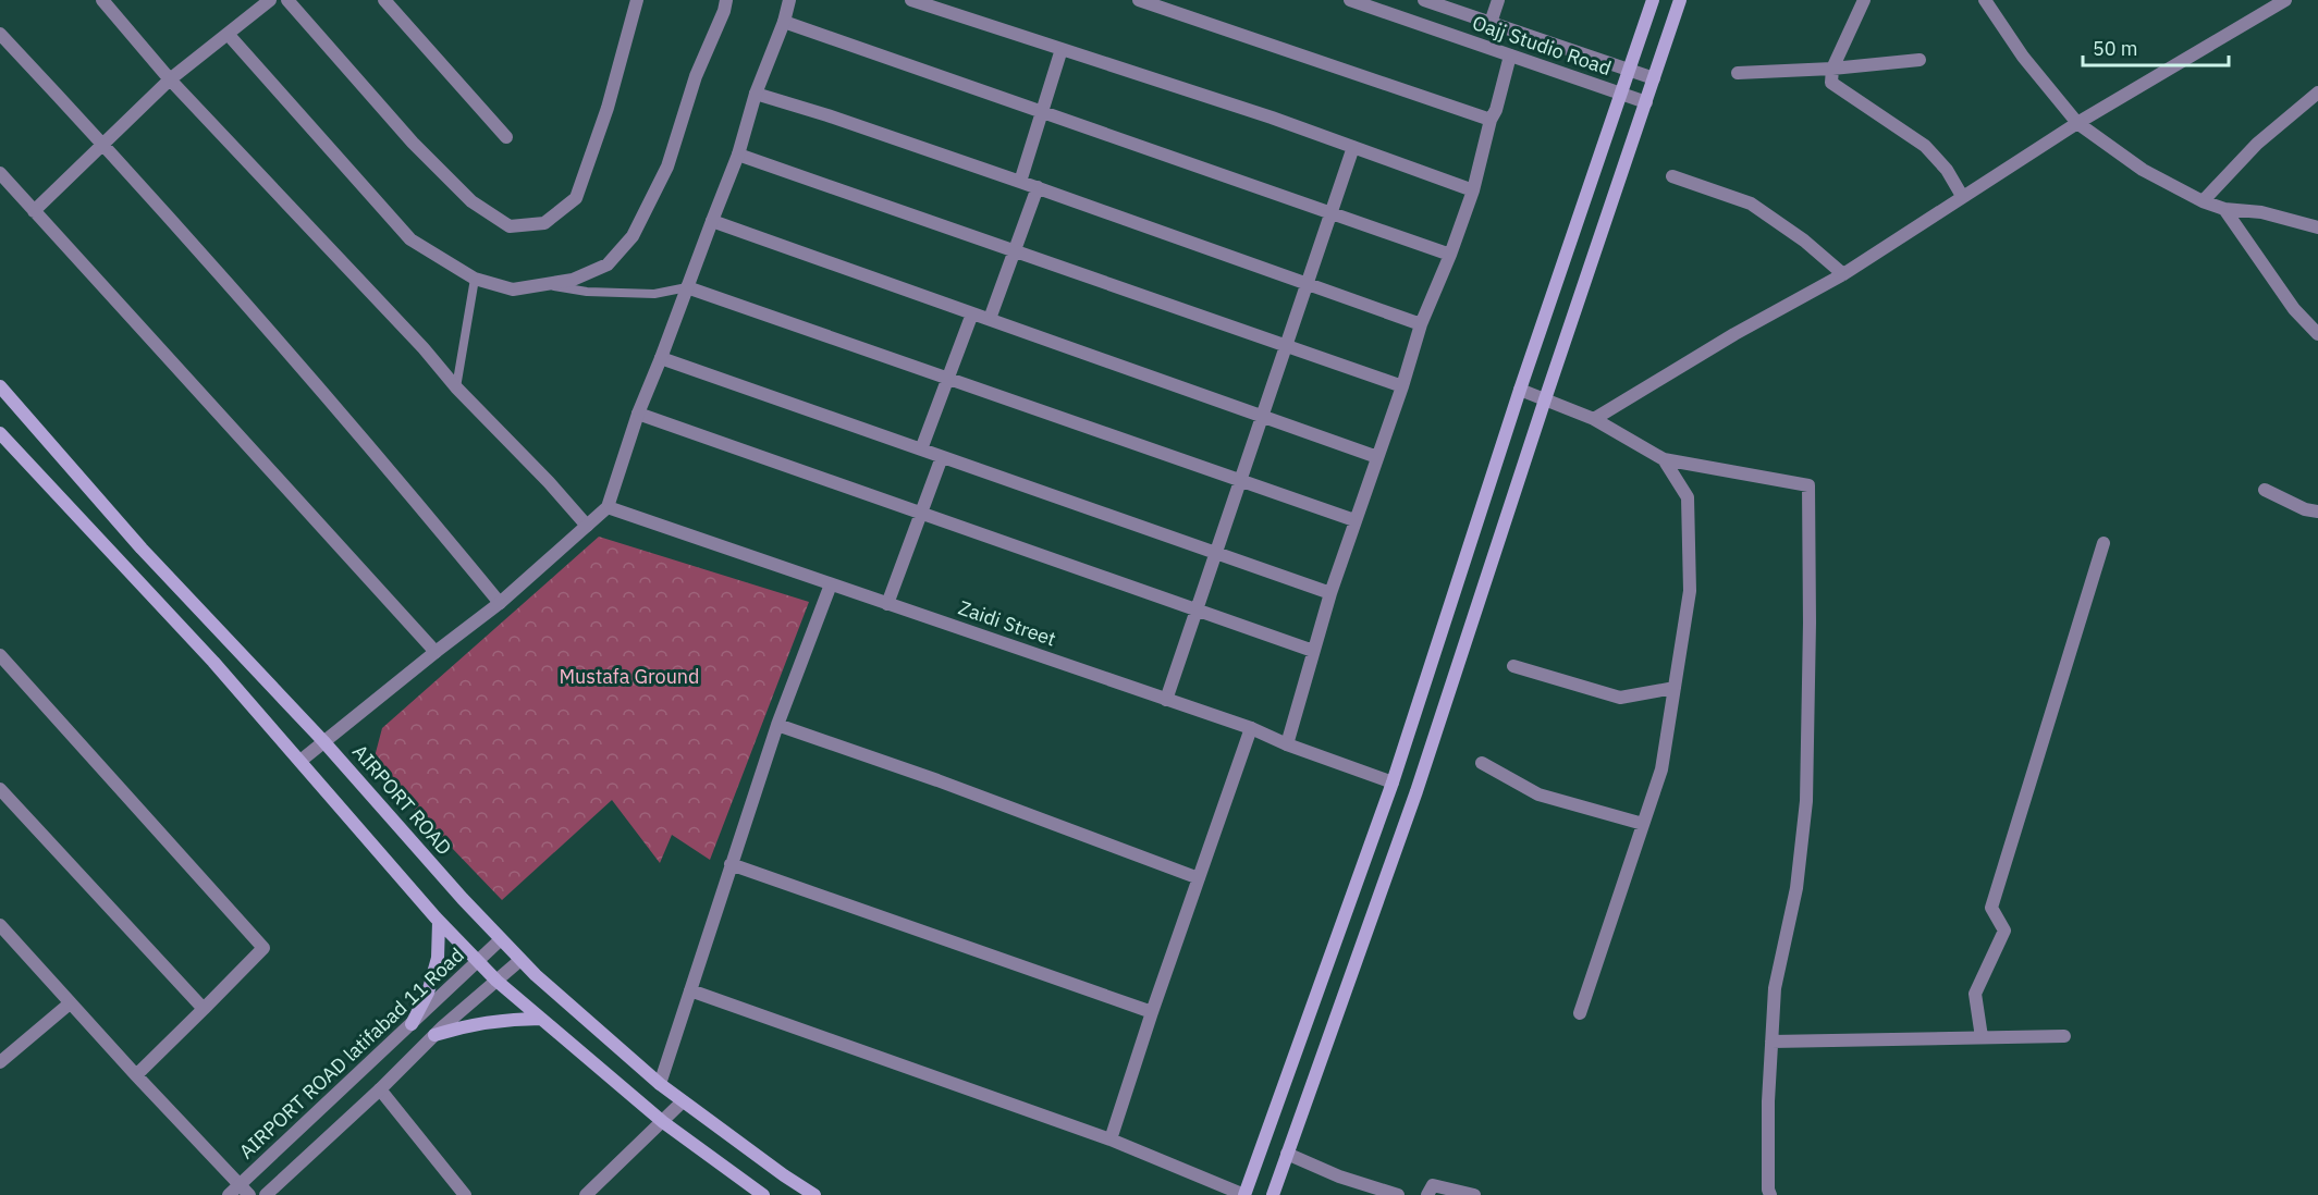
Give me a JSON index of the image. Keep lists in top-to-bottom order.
{
  "streets": {
    "main road": ["AIRPORT ROAD"],
    "street": ["Oajj Studio Road", "Zaidi Street", "AIRPORT ROAD latifabad 11 Road"]
  },
  "crossings": [
    ["AIRPORT ROAD", "AIRPORT ROAD latifabad 11 Road"]
  ],
  "parks": ["Mustafa Ground"],
  "scale_bar": "50 m"
}
